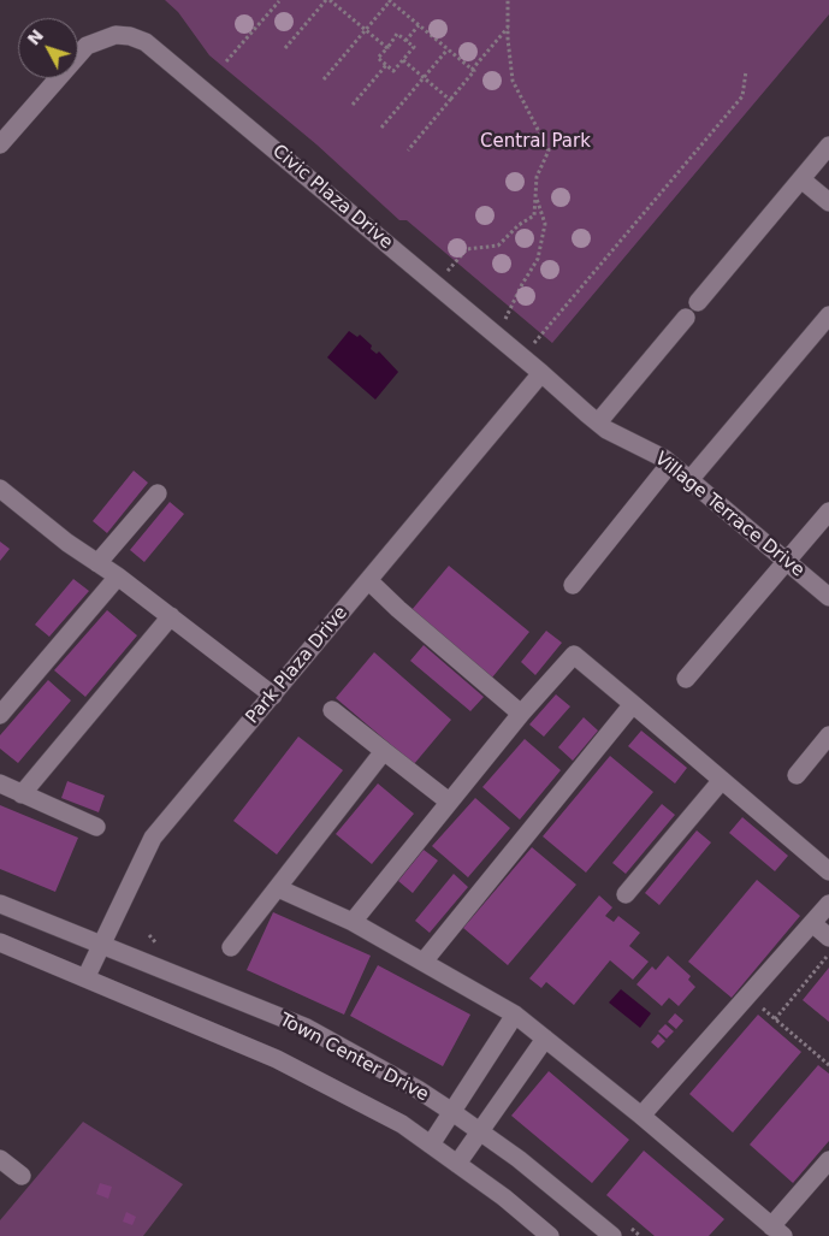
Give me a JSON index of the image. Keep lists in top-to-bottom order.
{
  "streets": {
    "street": [
      "Civic Plaza Drive",
      "Village Terrace Drive",
      "Park Plaza Drive",
      "Town Center Drive"
    ]
  },
  "crossings": [
    ["Civic Plaza Drive", "Village Terrace Drive"],
    ["Civic Plaza Drive", "Park Plaza Drive"],
    ["Village Terrace Drive", "Park Plaza Drive"],
    ["Park Plaza Drive", "Town Center Drive"]
  ],
  "parks": ["Central Park"],
  "north": "top left"
}
